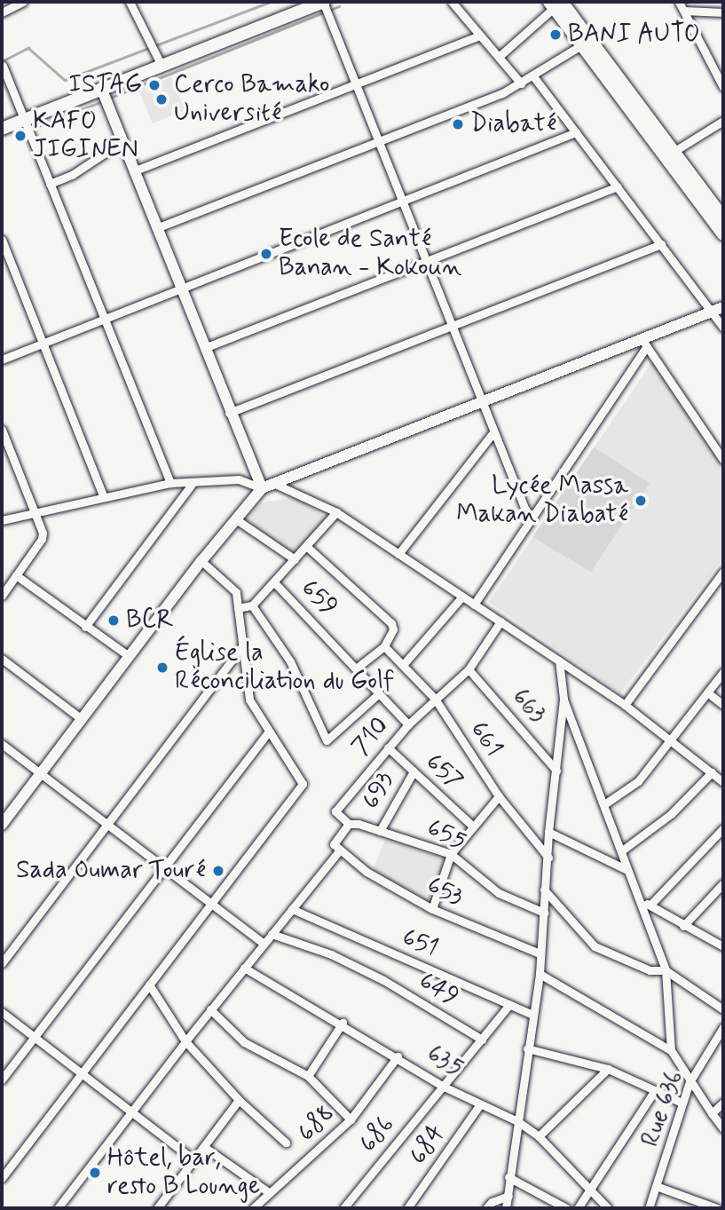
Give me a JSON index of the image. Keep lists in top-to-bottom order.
{
  "streets": {
    "street": [
      "659",
      "663",
      "710",
      "661",
      "657",
      "693",
      "655",
      "653",
      "651",
      "649",
      "635",
      "Rue 636",
      "688",
      "686",
      "684"
    ]
  },
  "crossings": [
    ["659", "710"],
    ["663", "710"],
    ["710", "661"],
    ["710", "657"],
    ["710", "655"],
    ["657", "693"],
    ["693", "655"],
    ["651", "686"],
    ["649", "686"],
    ["635", "688"],
    ["635", "686"],
    ["635", "684"]
  ],
  "places": [
    "BANI AUTO",
    "ISTAG",
    "Cerco Bamako Université",
    "Diabaté",
    "KAFO JIGINEN",
    "Ecole de Santé Banan - Kokoun",
    "Lycée Massa Makan Diabaté",
    "BCR",
    "Église la Réconciliation du Golf",
    "Sada Oumar Touré",
    "Hôtel, bar, resto B Lounge"
  ]
}
